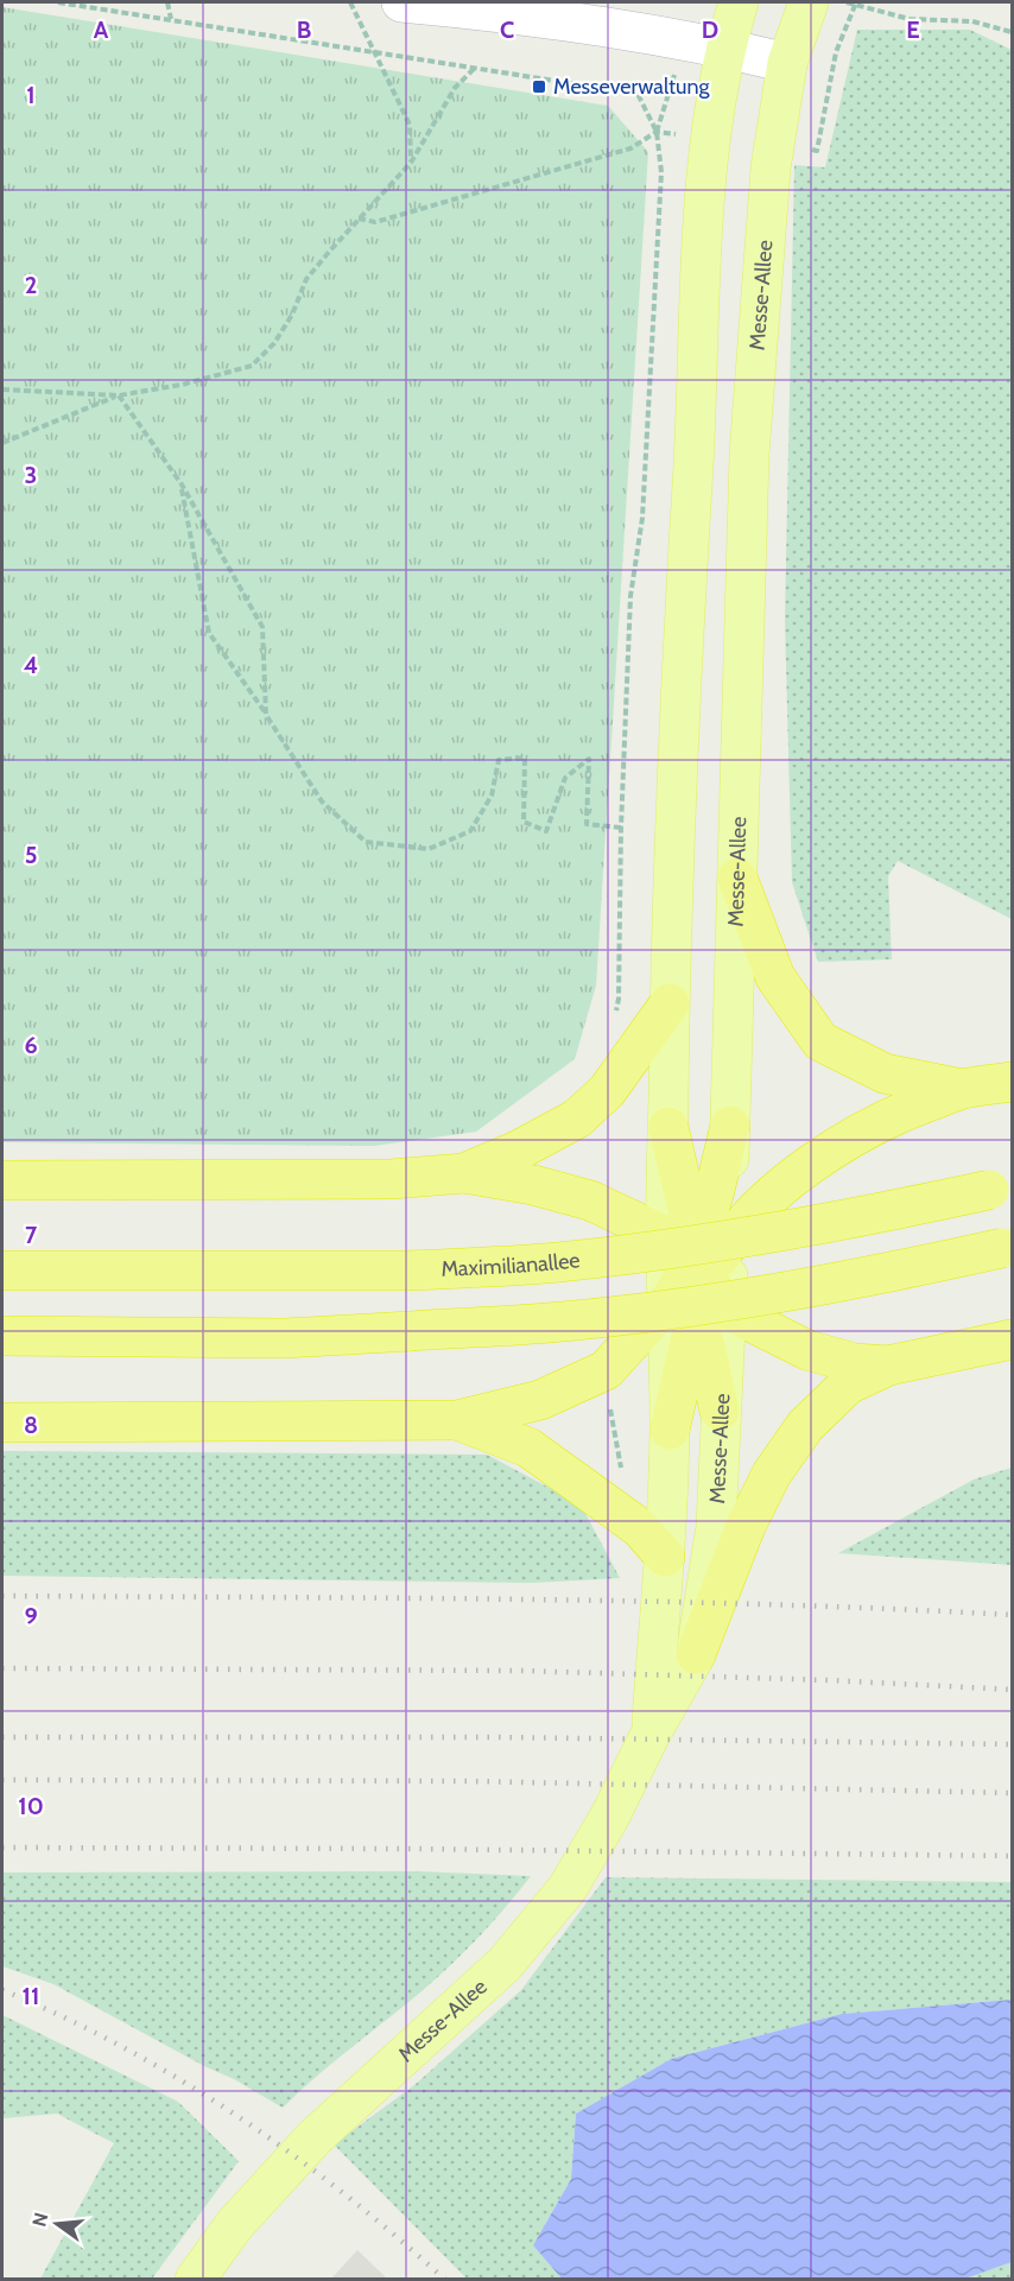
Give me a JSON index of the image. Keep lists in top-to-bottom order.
{
  "streets": {
    "highway": ["Maximilianallee"],
    "main road": ["Messe-Allee"]
  },
  "places": {
    "transit": ["Messeverwaltung"]
  },
  "north": "left",
  "grid": {
    "columns": [
      "A",
      "B",
      "C",
      "D",
      "E"
    ],
    "rows": [
      "1",
      "2",
      "3",
      "4",
      "5",
      "6",
      "7",
      "8",
      "9",
      "10",
      "11"
    ]
  }
}
